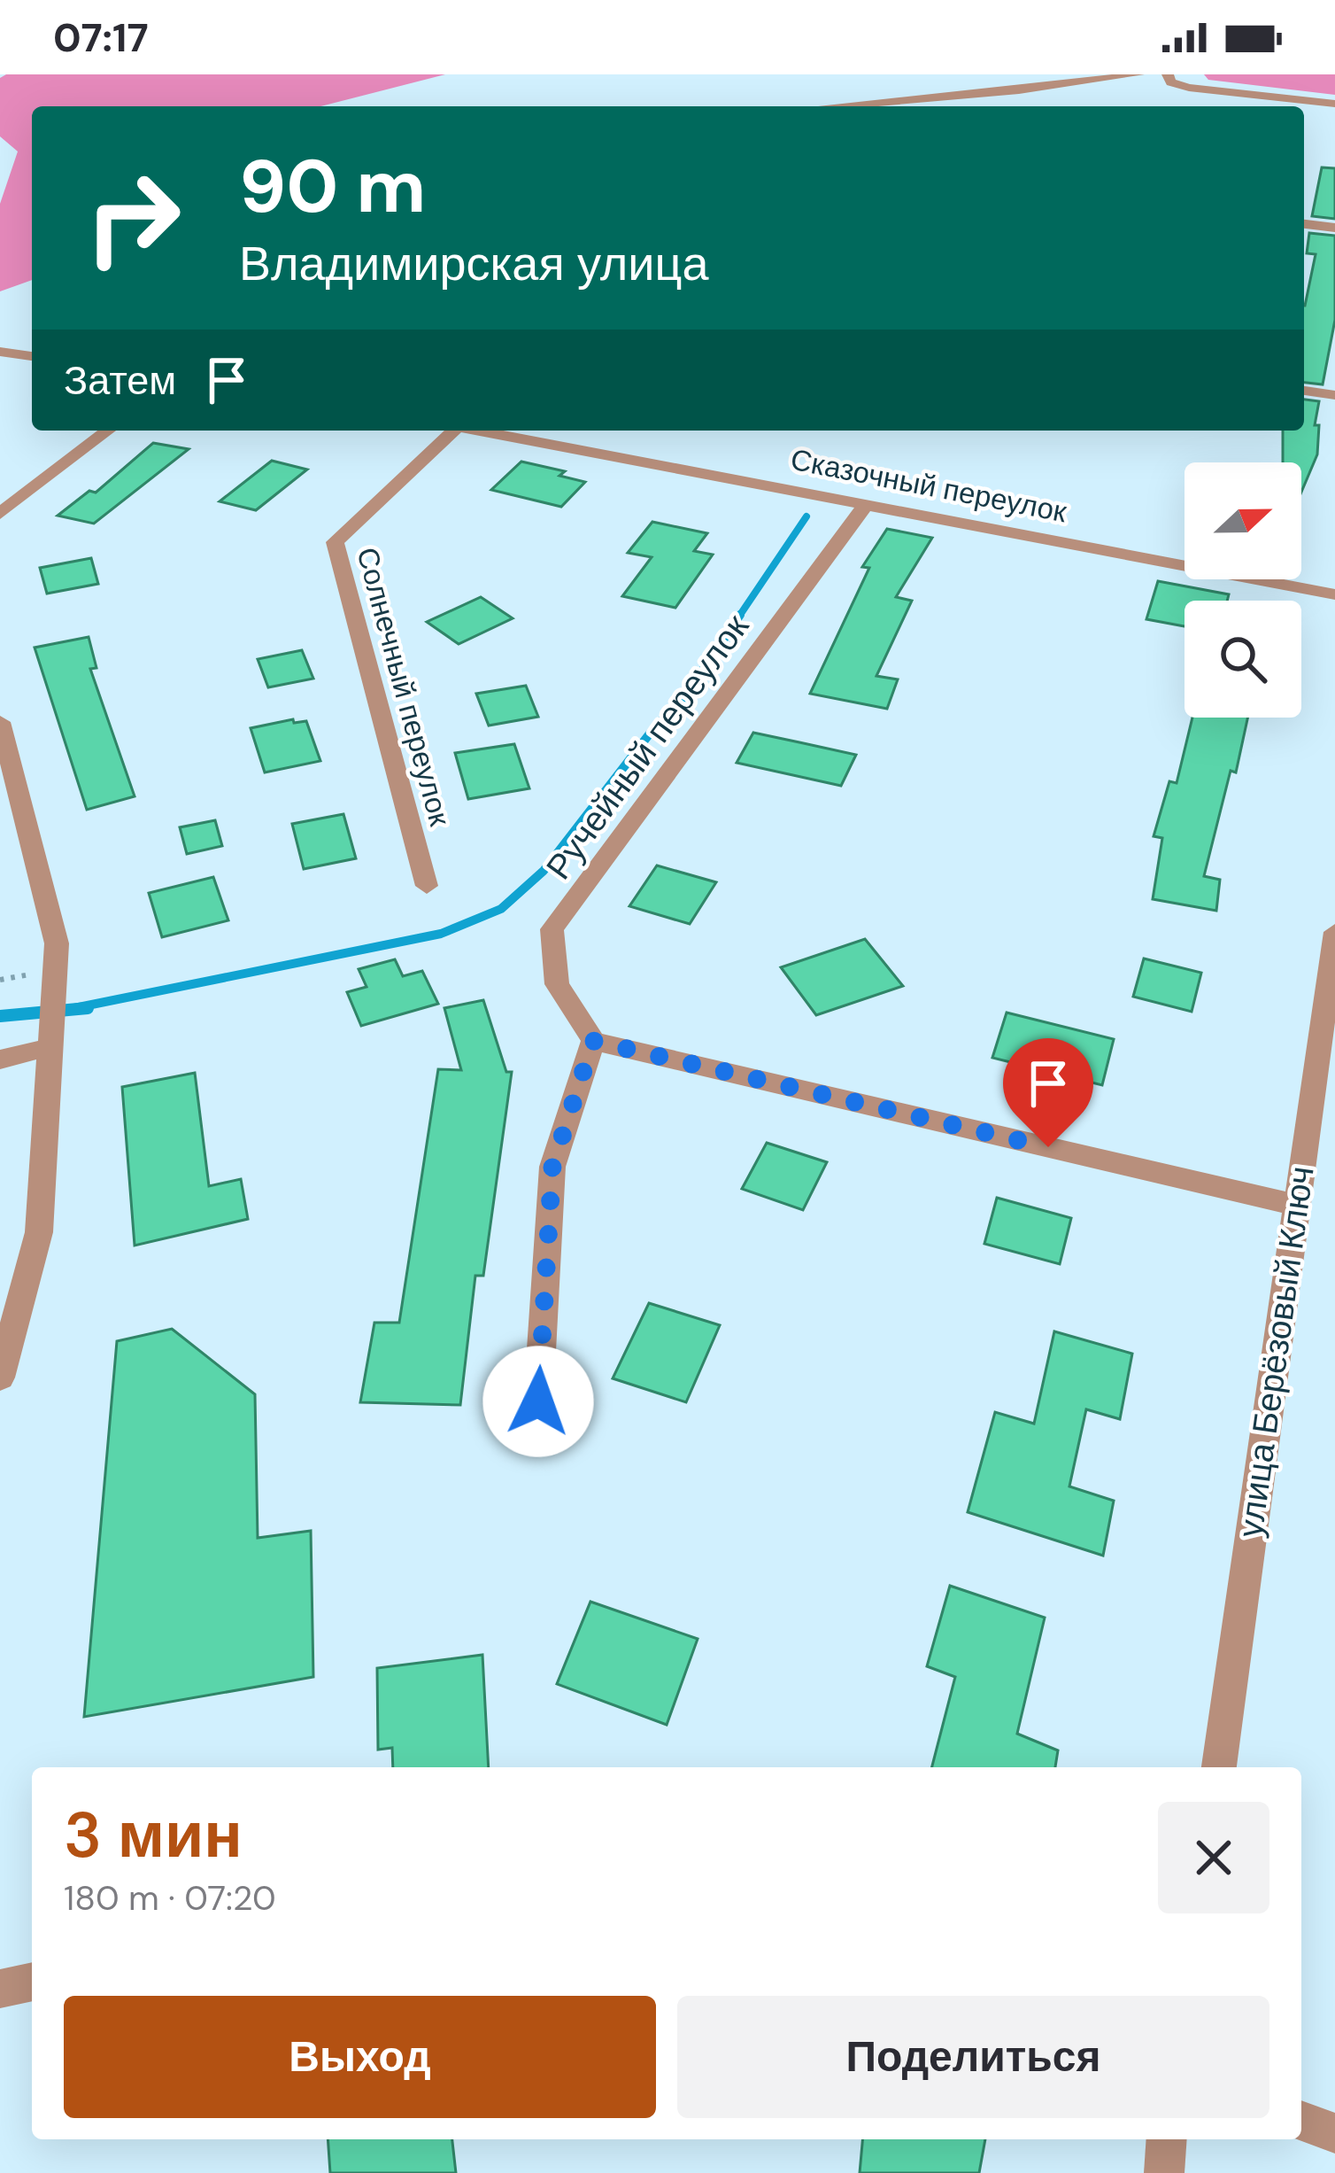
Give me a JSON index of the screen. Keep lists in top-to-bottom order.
{
  "streets": {
    "street": [
      "Сказочный переулок",
      "Солнечный переулок",
      "Ручейный переулок",
      "улица Берёзовый Ключ"
    ]
  },
  "crossings": [
    ["Сказочный переулок", "Ручейный переулок"]
  ],
  "north": "right",
  "page": {
    "status": "07:17",
    "turn": ["90 m", "Владимирская улица"],
    "then": "Затем",
    "heading": ["3 мин", "180 m · 07:20"],
    "buttons": ["Выход", "Поделиться"]
  }
}
